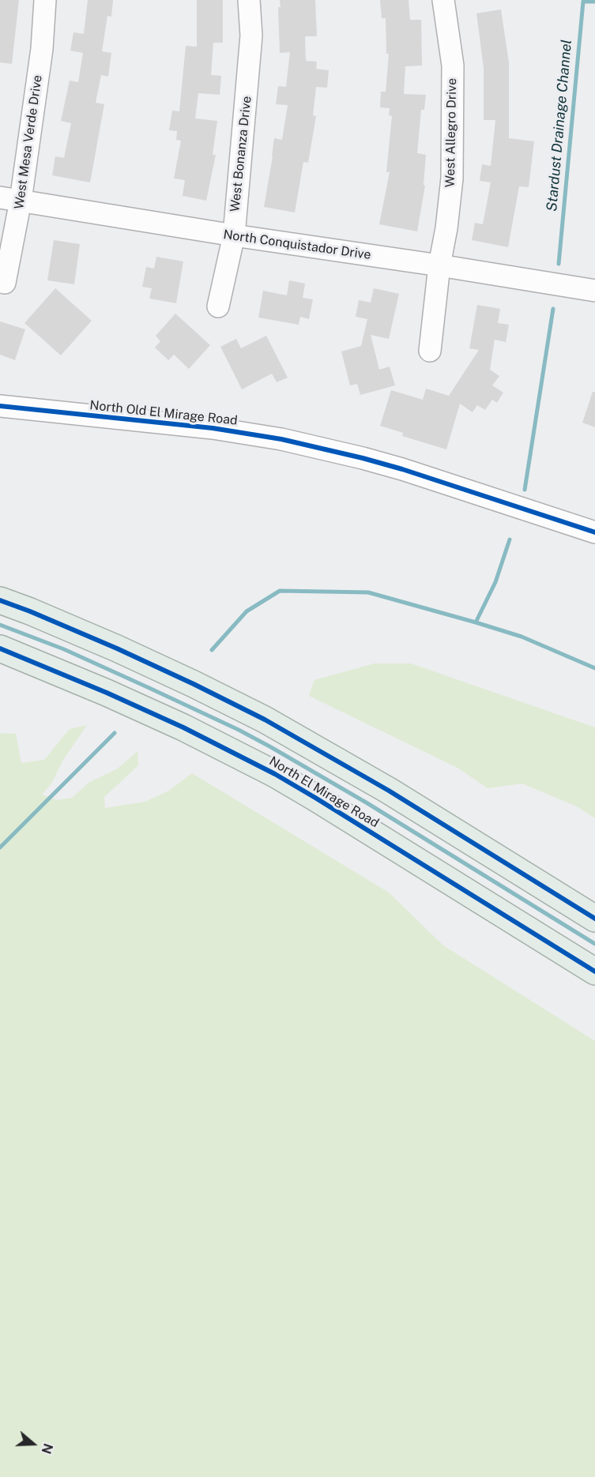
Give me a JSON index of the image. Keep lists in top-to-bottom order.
{
  "streets": {
    "main road": ["North El Mirage Road"],
    "street": [
      "West Allegro Drive",
      "West Mesa Verde Drive",
      "West Bonanza Drive",
      "North Conquistador Drive",
      "North Old El Mirage Road"
    ]
  },
  "crossings": [
    ["West Allegro Drive", "North Conquistador Drive"],
    ["West Mesa Verde Drive", "North Conquistador Drive"],
    ["West Bonanza Drive", "North Conquistador Drive"]
  ],
  "water": ["Stardust Drainage Channel"],
  "north": "right"
}
